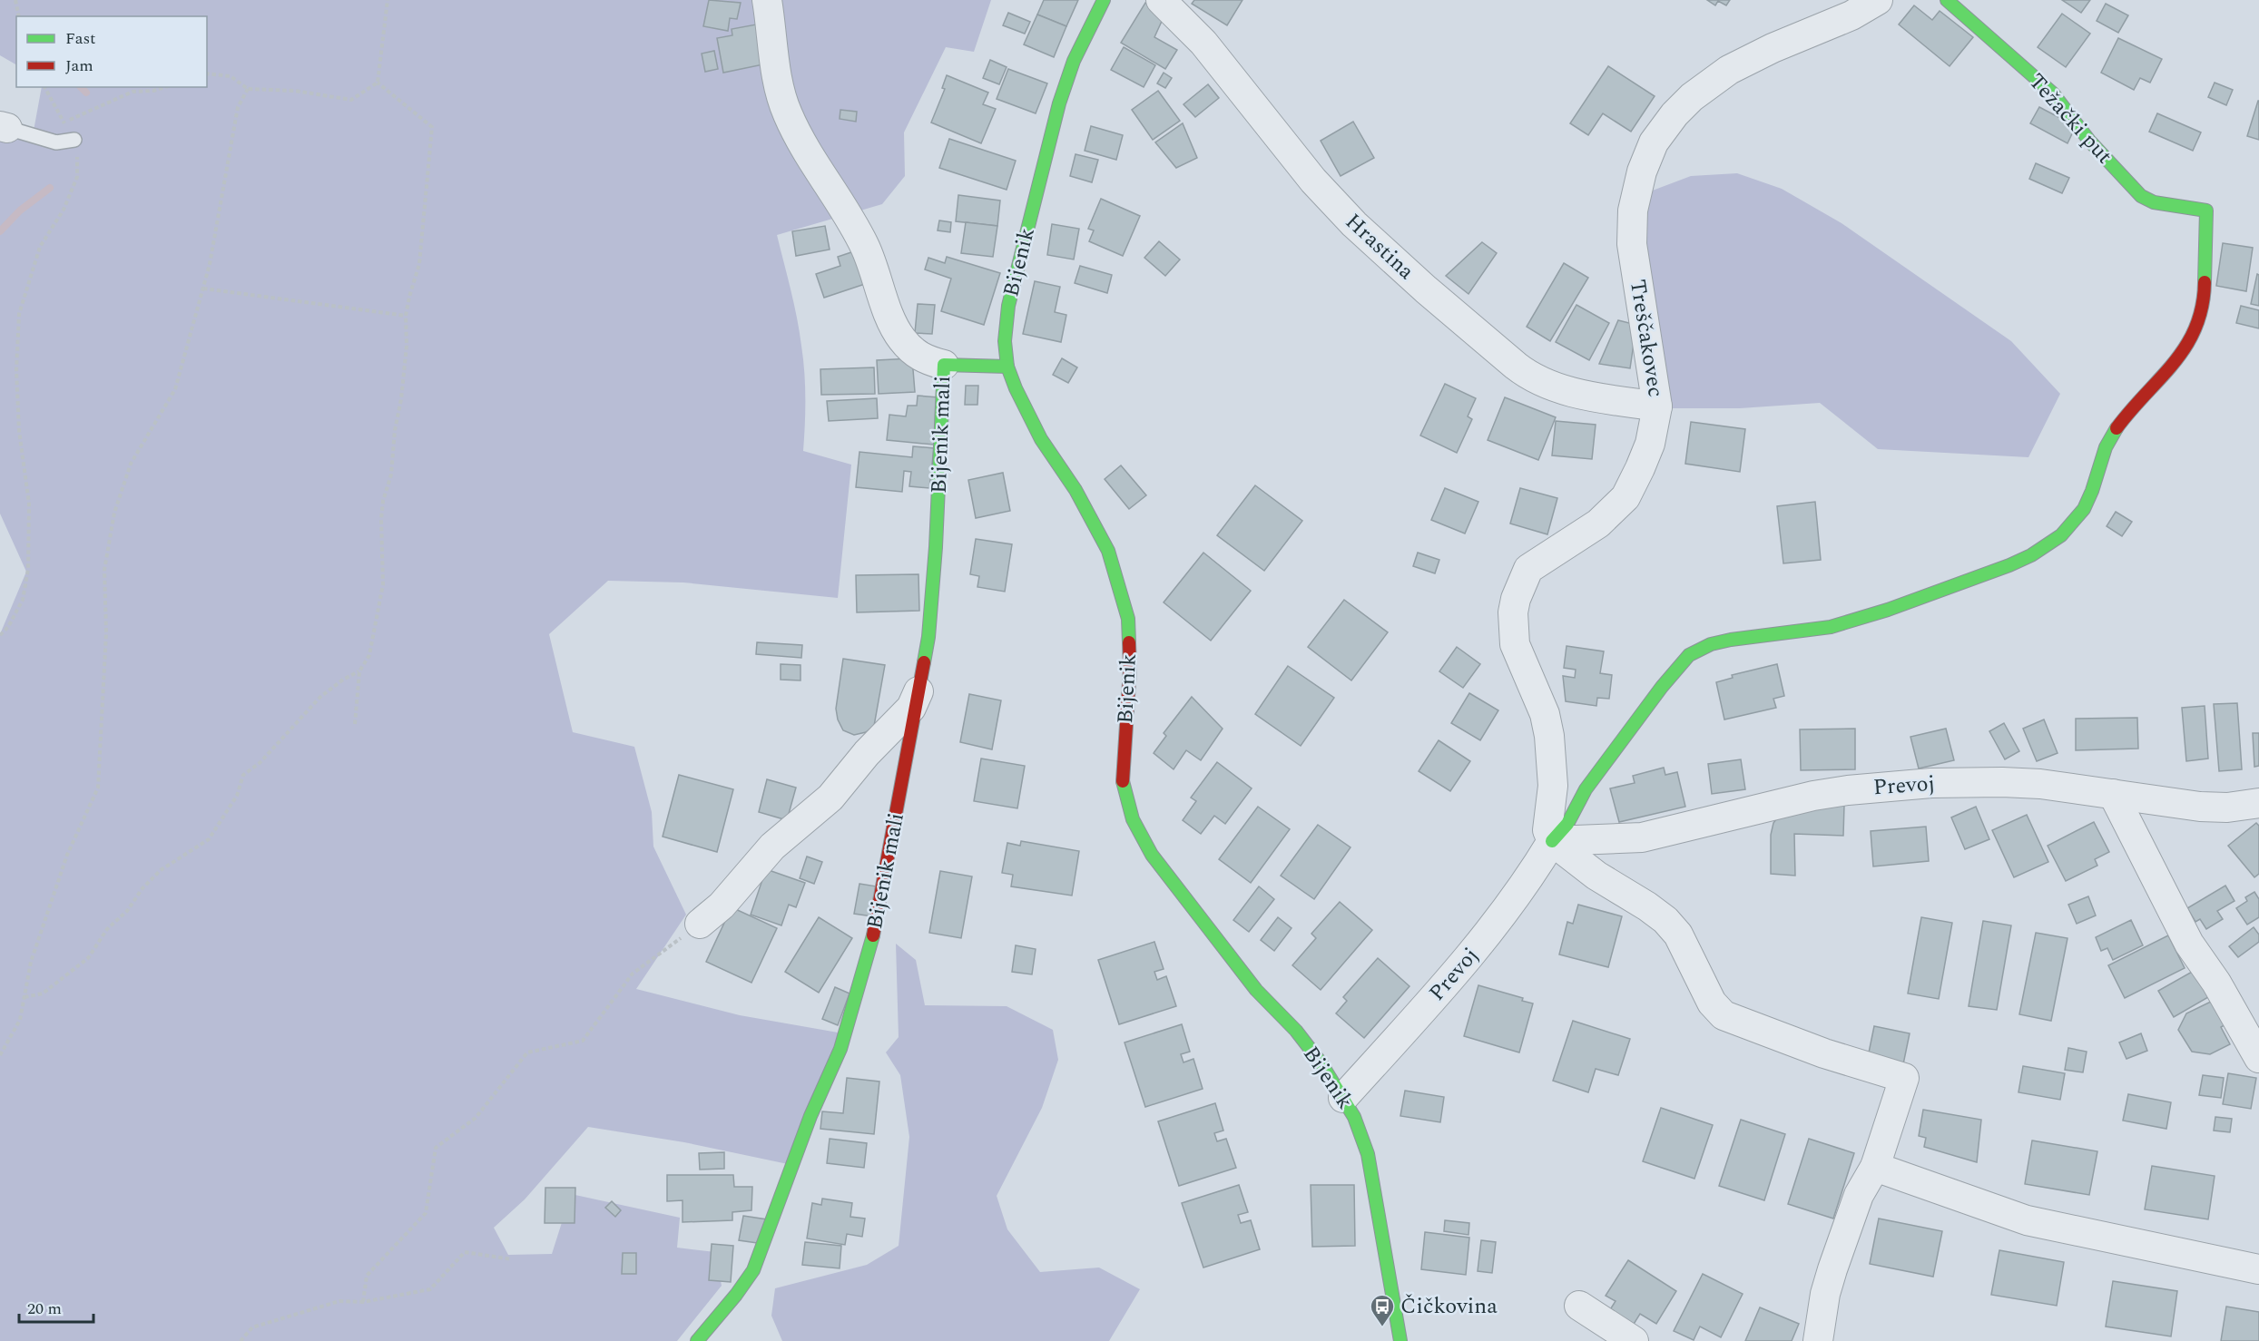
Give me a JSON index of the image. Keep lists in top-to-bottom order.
{
  "streets": {
    "street": [
      "Težački put",
      "Hrastina",
      "Bijenik",
      "Treščakovec",
      "Bijenik mali",
      "Prevoj"
    ]
  },
  "crossings": [
    ["Težački put", "Treščakovec"],
    ["Težački put", "Prevoj"],
    ["Hrastina", "Treščakovec"],
    ["Bijenik", "Bijenik mali"],
    ["Bijenik", "Prevoj"],
    ["Treščakovec", "Prevoj"]
  ],
  "places": {
    "bus stop": ["Čičkovina"]
  },
  "legend": ["Fast", "Jam"],
  "scale_bar": "20 m"
}
